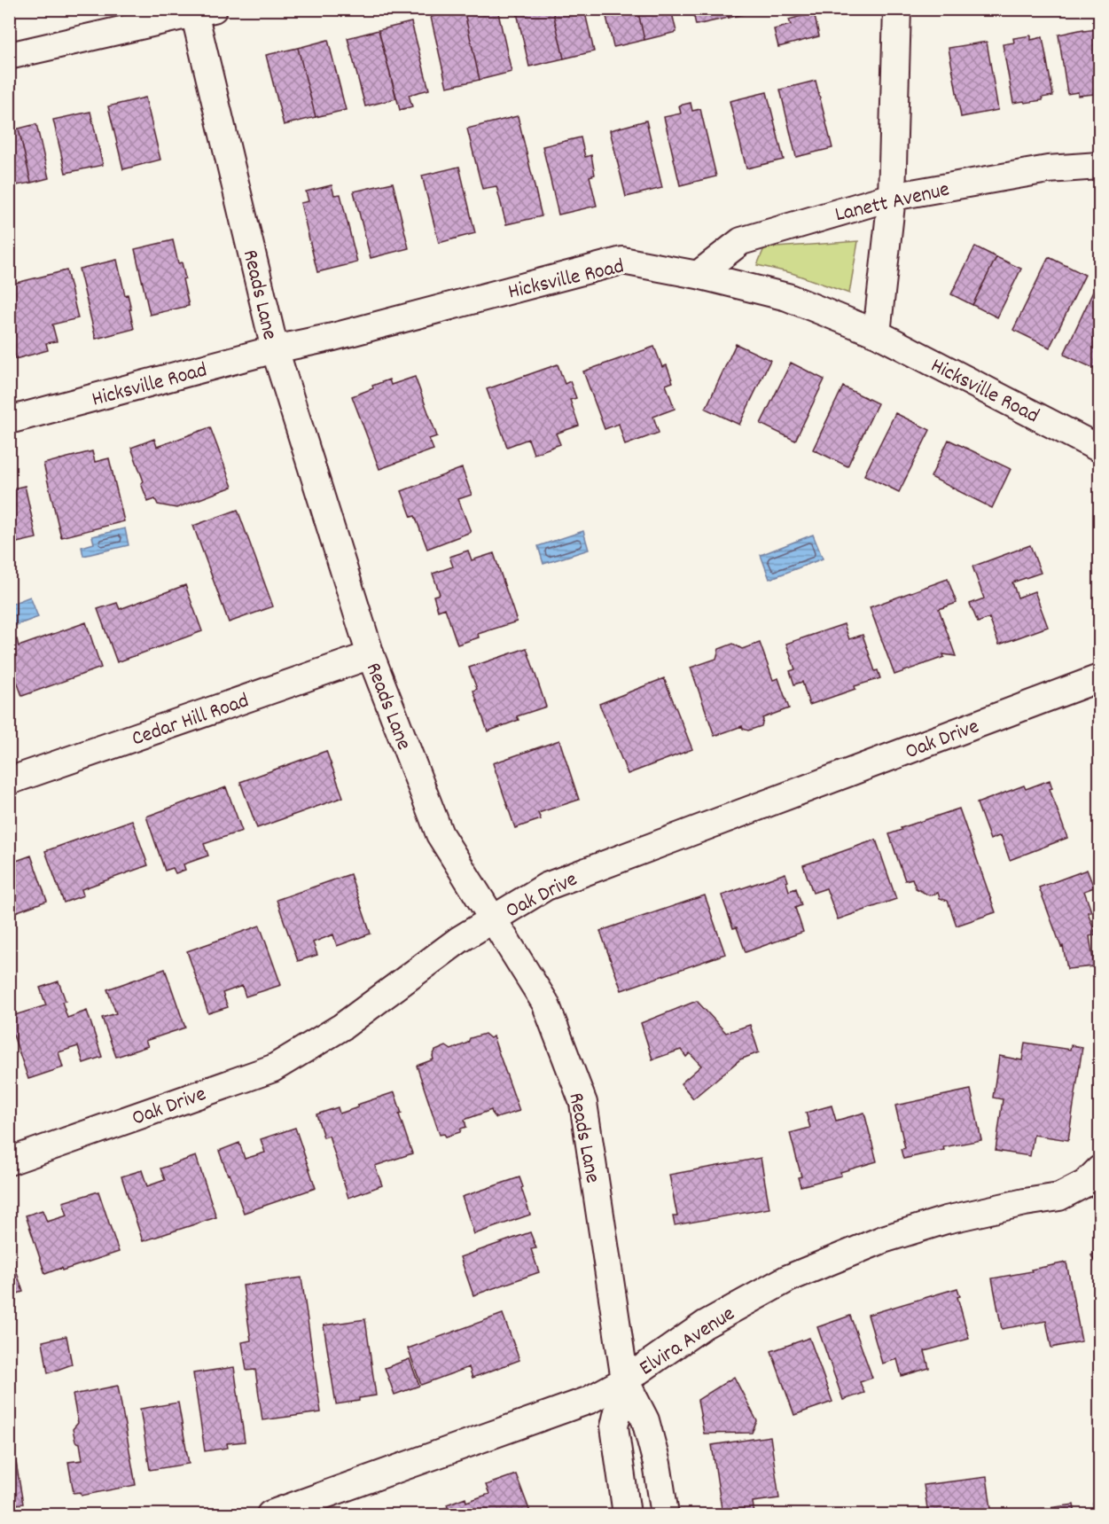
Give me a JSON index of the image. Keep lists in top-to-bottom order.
{
  "streets": {
    "street": [
      "Lanett Avenue",
      "Hicksville Road",
      "Reads Lane",
      "Cedar Hill Road",
      "Oak Drive",
      "Elvira Avenue"
    ]
  },
  "crossings": [
    ["Lanett Avenue", "Hicksville Road"],
    ["Hicksville Road", "Reads Lane"],
    ["Reads Lane", "Cedar Hill Road"],
    ["Reads Lane", "Oak Drive"],
    ["Reads Lane", "Elvira Avenue"]
  ]
}
